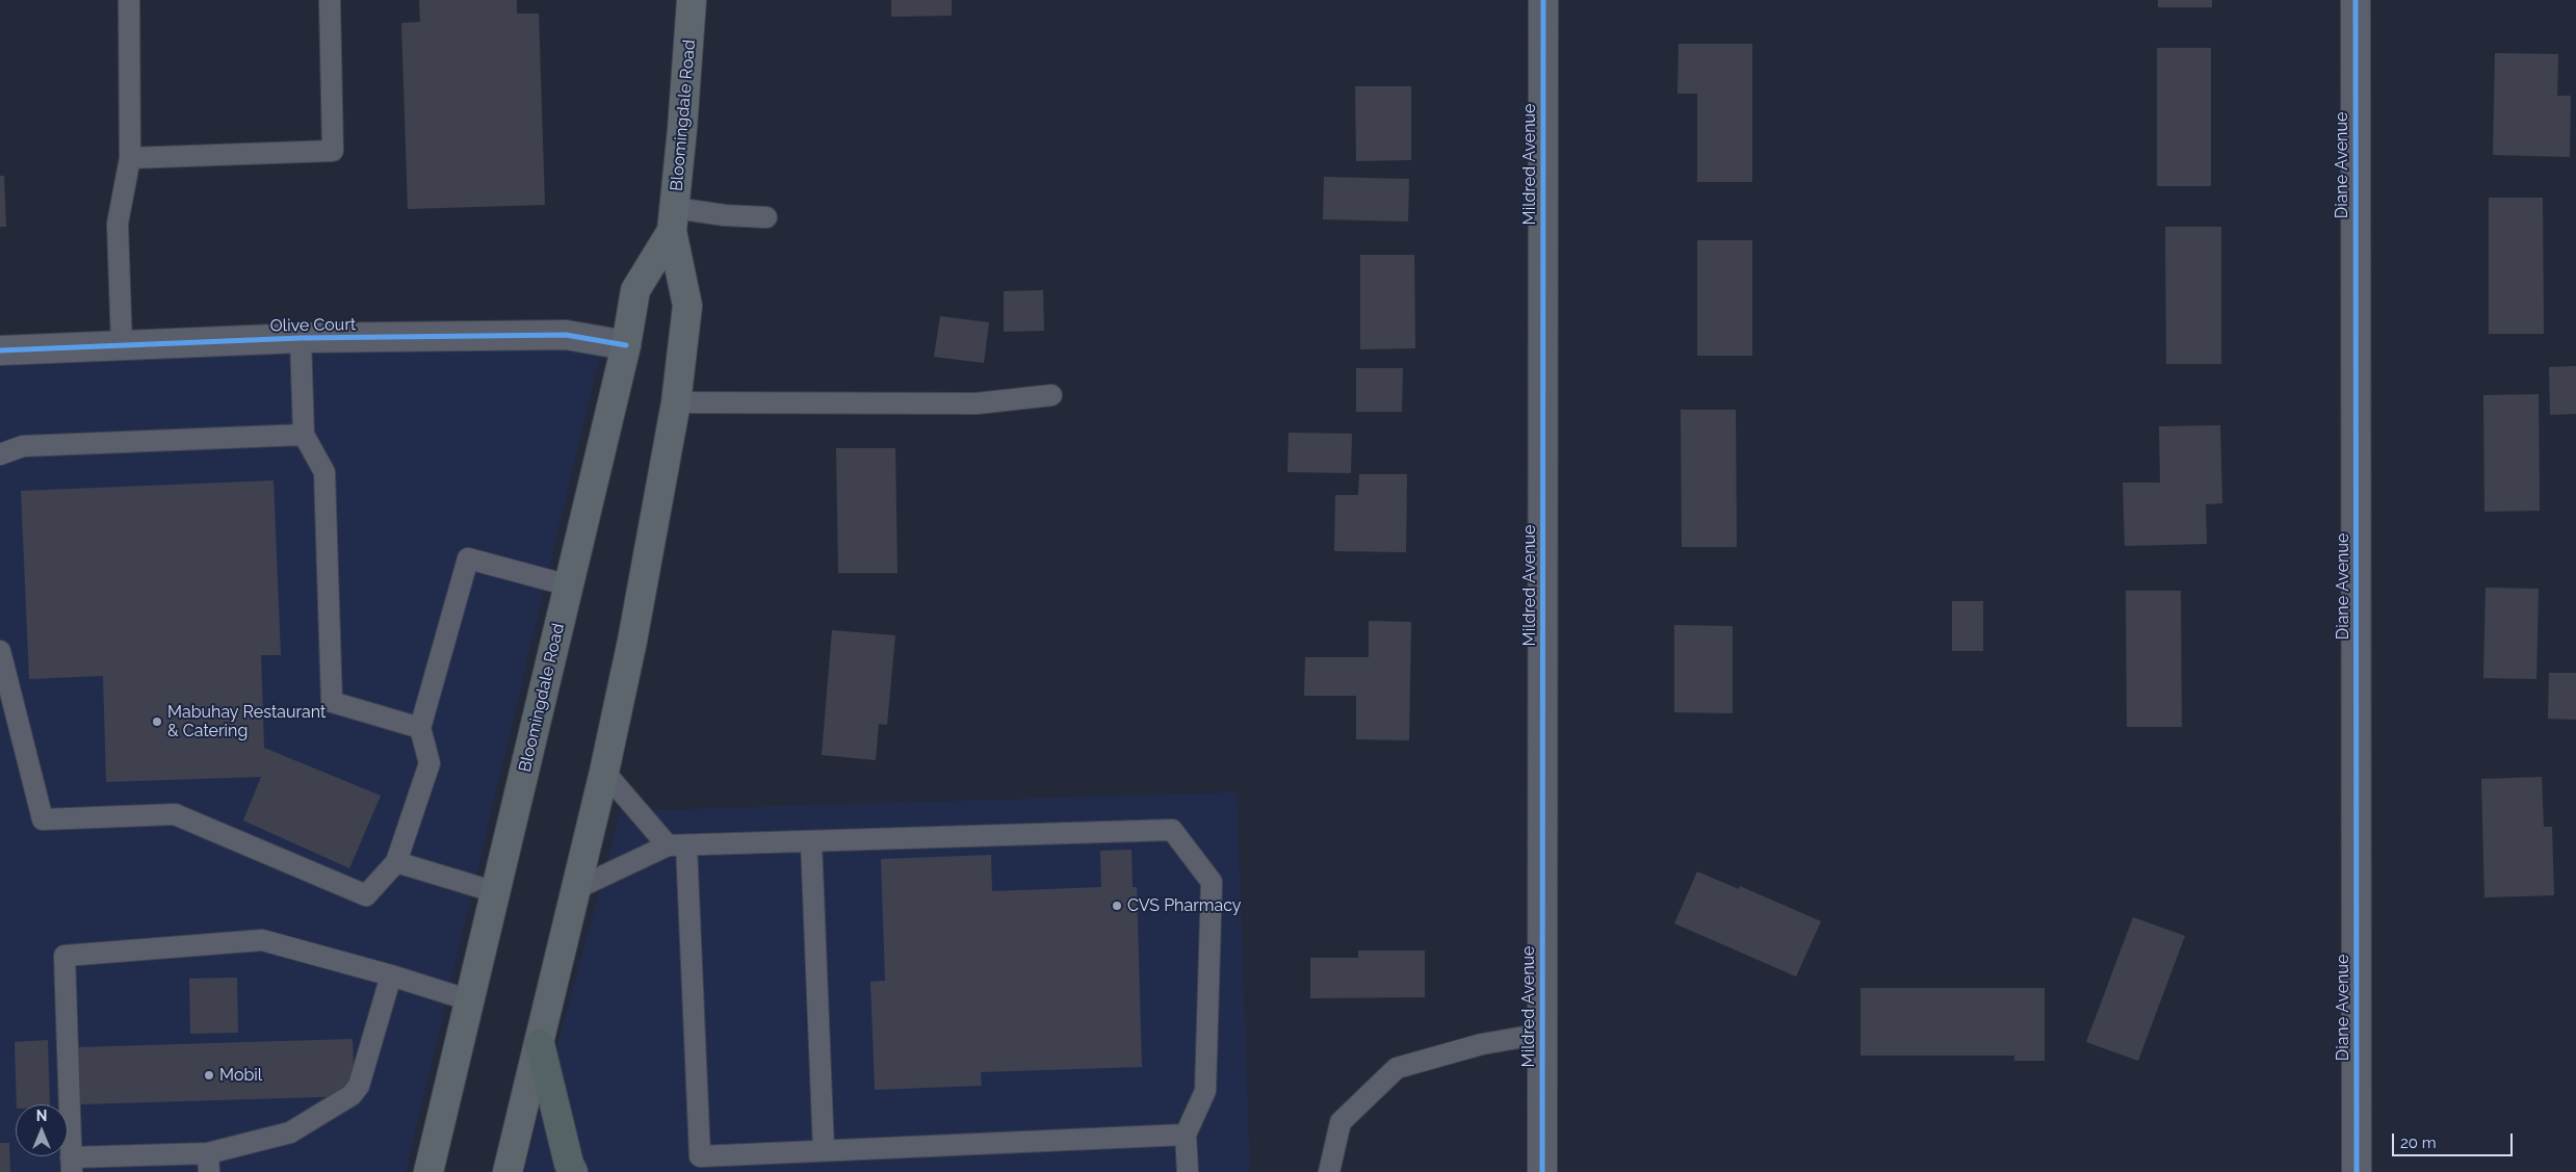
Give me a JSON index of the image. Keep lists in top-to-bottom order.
{
  "streets": {
    "main road": ["Bloomingdale Road"],
    "street": ["Mildred Avenue", "Diane Avenue", "Olive Court"]
  },
  "crossings": [
    ["Bloomingdale Road", "Olive Court"]
  ],
  "places": ["Mabuhay Restaurant & Catering", "CVS Pharmacy", "Mobil"],
  "scale_bar": "20 m",
  "north": "top"
}
